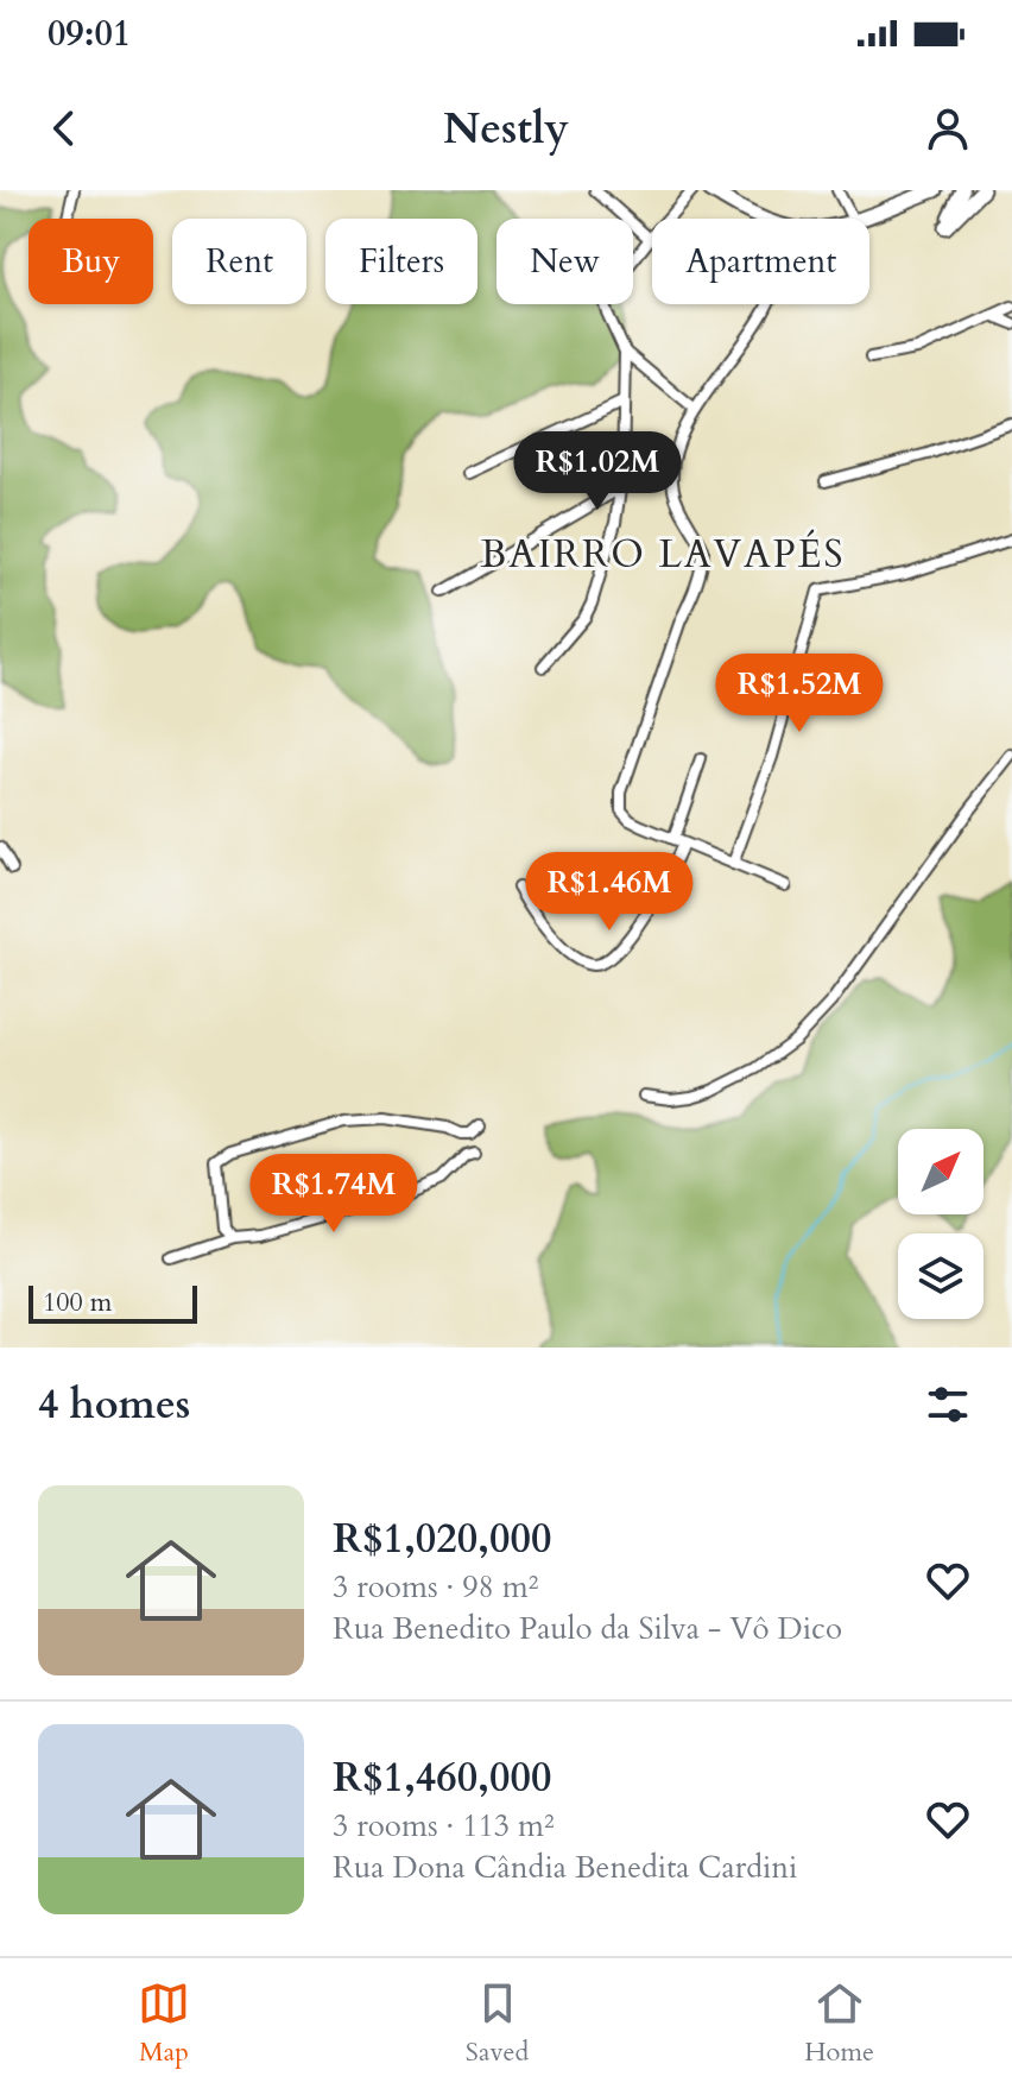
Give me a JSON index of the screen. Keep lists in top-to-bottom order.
{
  "districts": ["BAIRRO LAVAPÉS"],
  "scale_bar": "100 m",
  "north": "top right",
  "page": {
    "status": "09:01",
    "header": "Nestly",
    "chip": [
      "Buy",
      "Rent",
      "Filters",
      "New",
      "Apartment"
    ],
    "price": [
      "R$1.02M",
      "R$1.52M",
      "R$1.46M",
      "R$1.74M"
    ],
    "scale": "100 m",
    "heading": "4 homes",
    "list": [
      {
        "name": "R$1,020,000",
        "note": "3 rooms · 98 m² · Rua Benedito Paulo da Silva - Vô Dico"
      },
      {
        "name": "R$1,460,000",
        "note": "3 rooms · 113 m² · Rua Dona Cândia Benedita Cardini"
      }
    ],
    "tabs": ["Map", "Saved", "Home"]
  }
}
